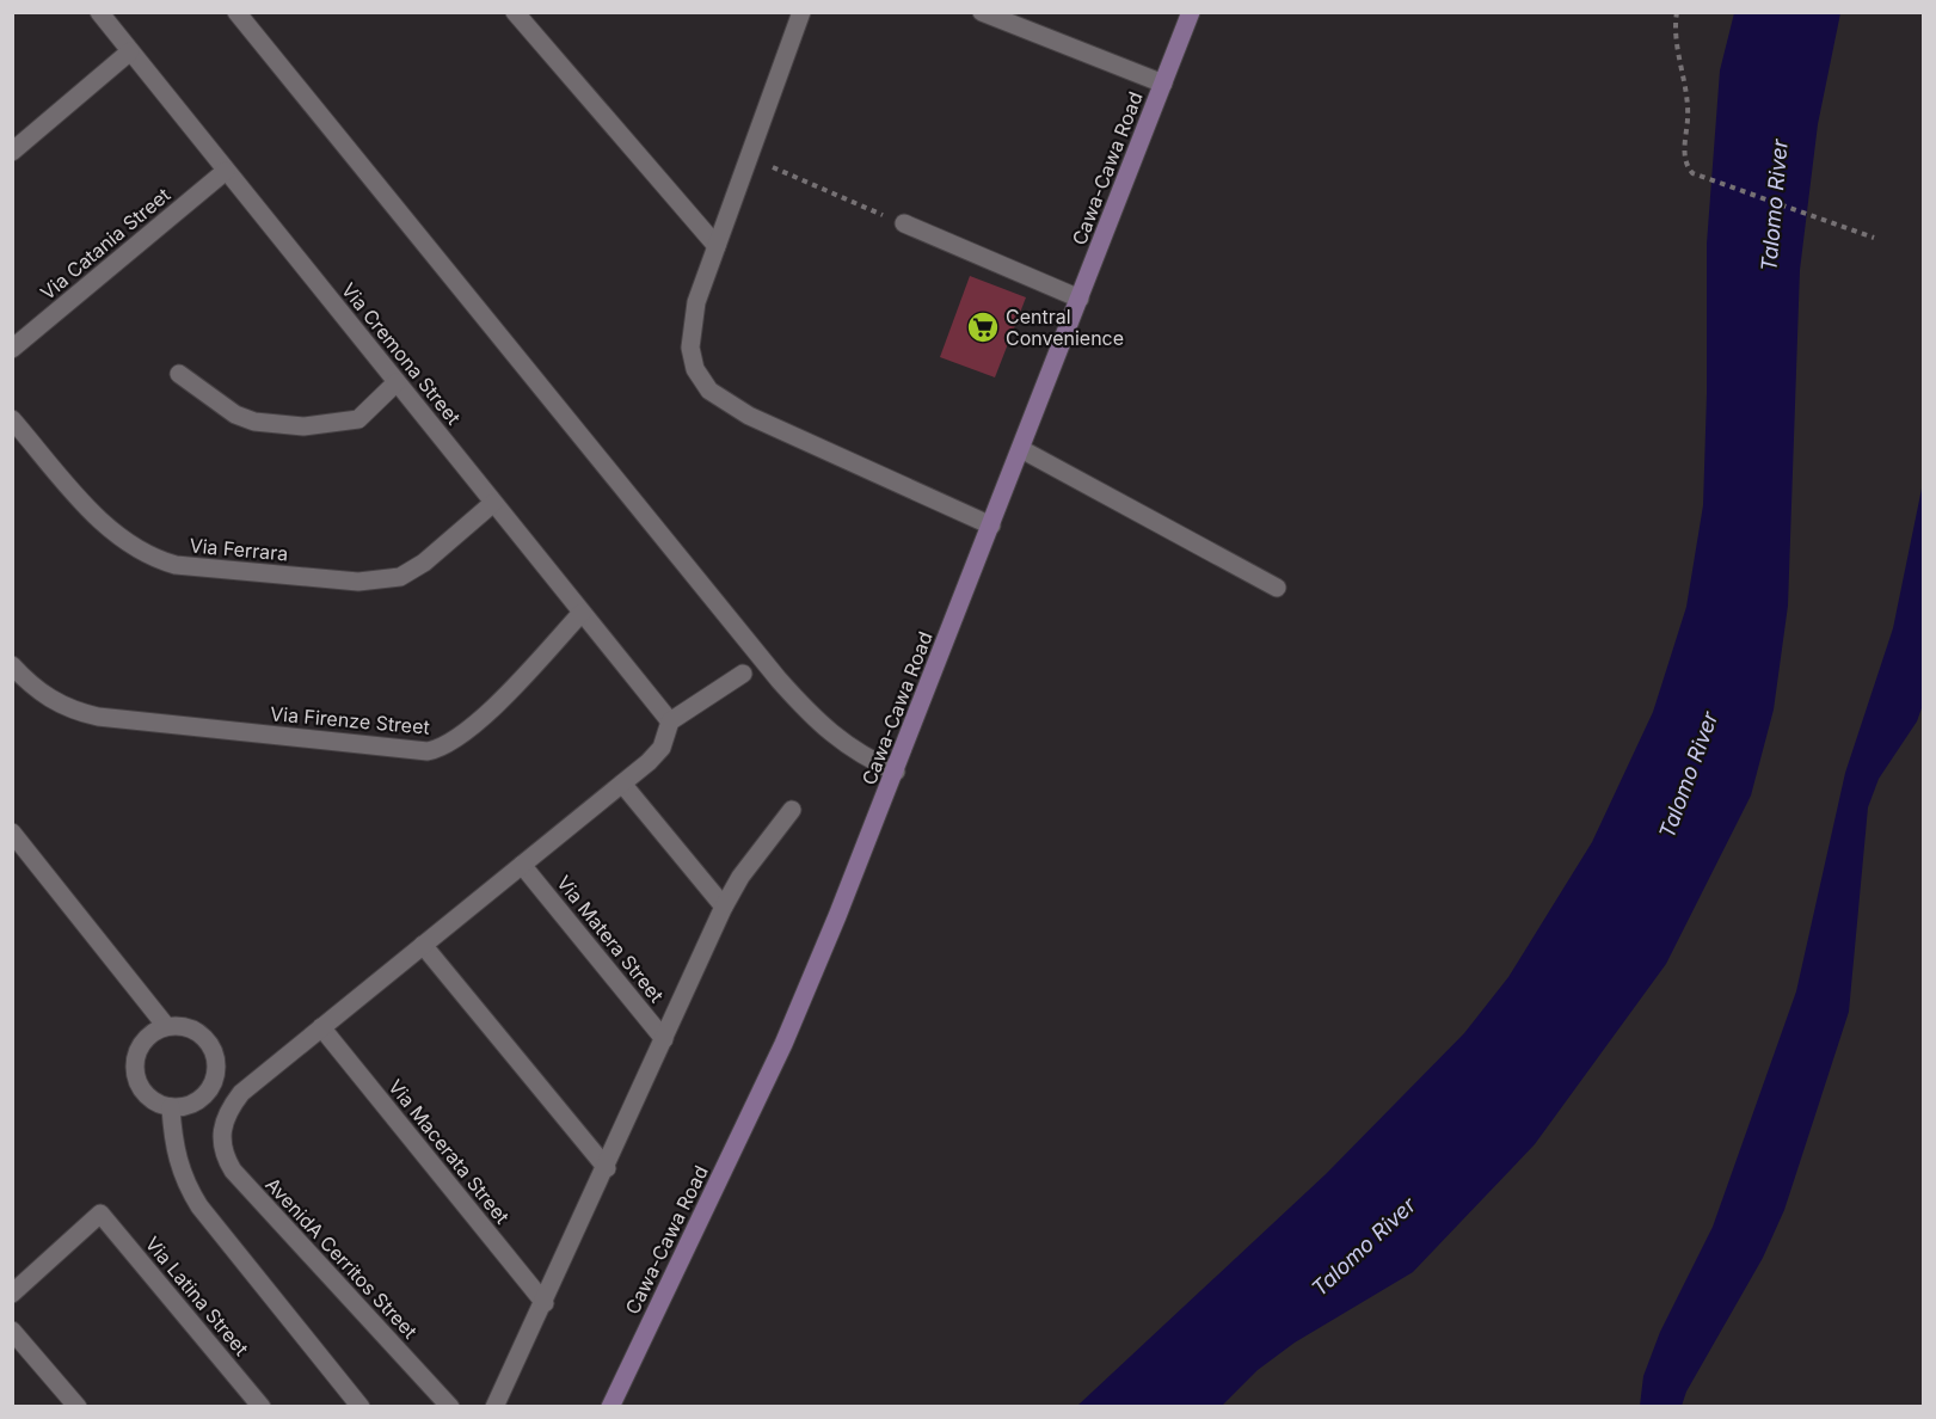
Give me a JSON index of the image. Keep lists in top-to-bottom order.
{
  "streets": {
    "street": [
      "Cawa-Cawa Road",
      "Via Catania Street",
      "Via Cremona Street",
      "Via Ferrara",
      "Via Firenze Street",
      "Via Matera Street",
      "Via Macerata Street",
      "AvenidA Cerritos Street",
      "Via Latina Street"
    ]
  },
  "crossings": [
    ["Via Catania Street", "Via Cremona Street"],
    ["Via Cremona Street", "Via Ferrara"],
    ["Via Cremona Street", "Via Firenze Street"],
    ["Via Macerata Street", "AvenidA Cerritos Street"]
  ],
  "water": ["Talomo River"],
  "places": {
    "supermarket": ["Central Convenience"]
  }
}
